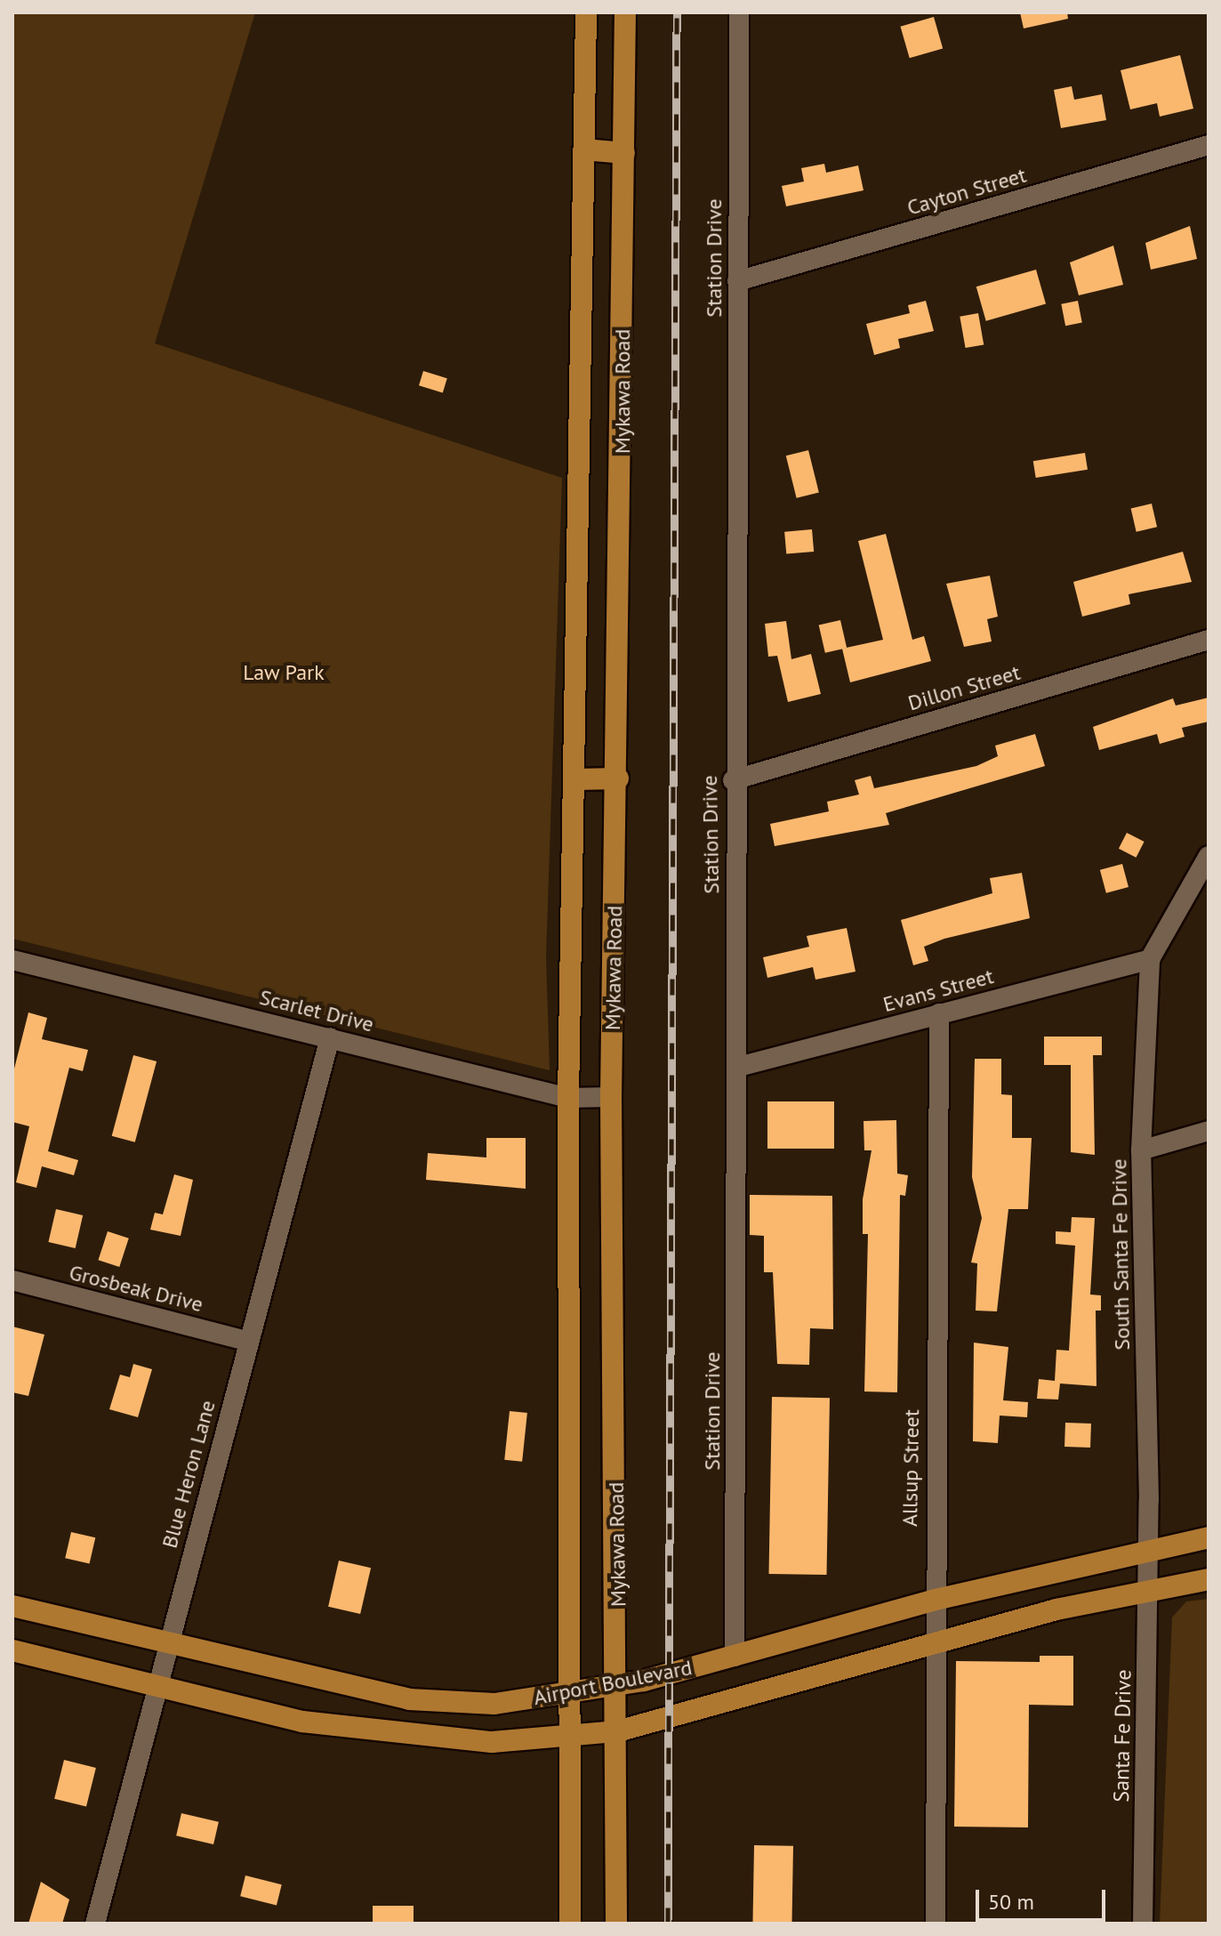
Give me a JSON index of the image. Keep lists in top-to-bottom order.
{
  "streets": {
    "main road": ["Mykawa Road", "Airport Boulevard"],
    "street": [
      "Cayton Street",
      "Station Drive",
      "Dillon Street",
      "Evans Street",
      "Scarlet Drive",
      "South Santa Fe Drive",
      "Grosbeak Drive",
      "Allsup Street",
      "Blue Heron Lane",
      "Santa Fe Drive"
    ]
  },
  "crossings": [
    ["Cayton Street", "Station Drive"],
    ["Station Drive", "Dillon Street"],
    ["Station Drive", "Evans Street"],
    ["Station Drive", "Airport Boulevard"],
    ["Mykawa Road", "Scarlet Drive"],
    ["Mykawa Road", "Airport Boulevard"],
    ["Evans Street", "South Santa Fe Drive"],
    ["Evans Street", "Allsup Street"],
    ["Scarlet Drive", "Blue Heron Lane"],
    ["South Santa Fe Drive", "Airport Boulevard"],
    ["South Santa Fe Drive", "Santa Fe Drive"],
    ["Grosbeak Drive", "Blue Heron Lane"],
    ["Allsup Street", "Airport Boulevard"],
    ["Blue Heron Lane", "Airport Boulevard"],
    ["Airport Boulevard", "Santa Fe Drive"]
  ],
  "parks": ["Law Park"],
  "scale_bar": "50 m"
}
